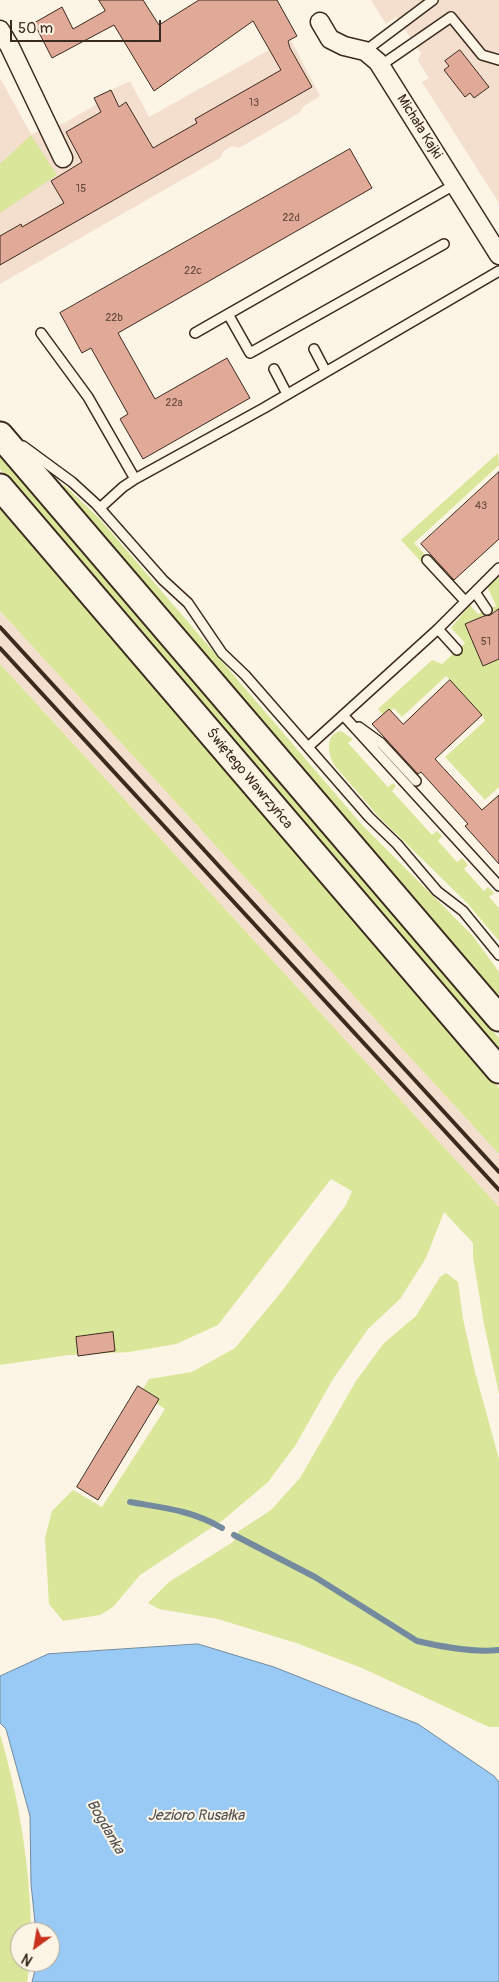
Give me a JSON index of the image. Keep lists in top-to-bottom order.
{
  "streets": {
    "main road": ["Świętego Wawrzyńca"],
    "street": ["Michała Kajki"]
  },
  "water": ["Jezioro Rusałka", "Bogdanka"],
  "house_numbers": [
    "13",
    "15",
    "22d",
    "22c",
    "22b",
    "22a",
    "43",
    "51"
  ],
  "scale_bar": "50 m",
  "north": "bottom left"
}
